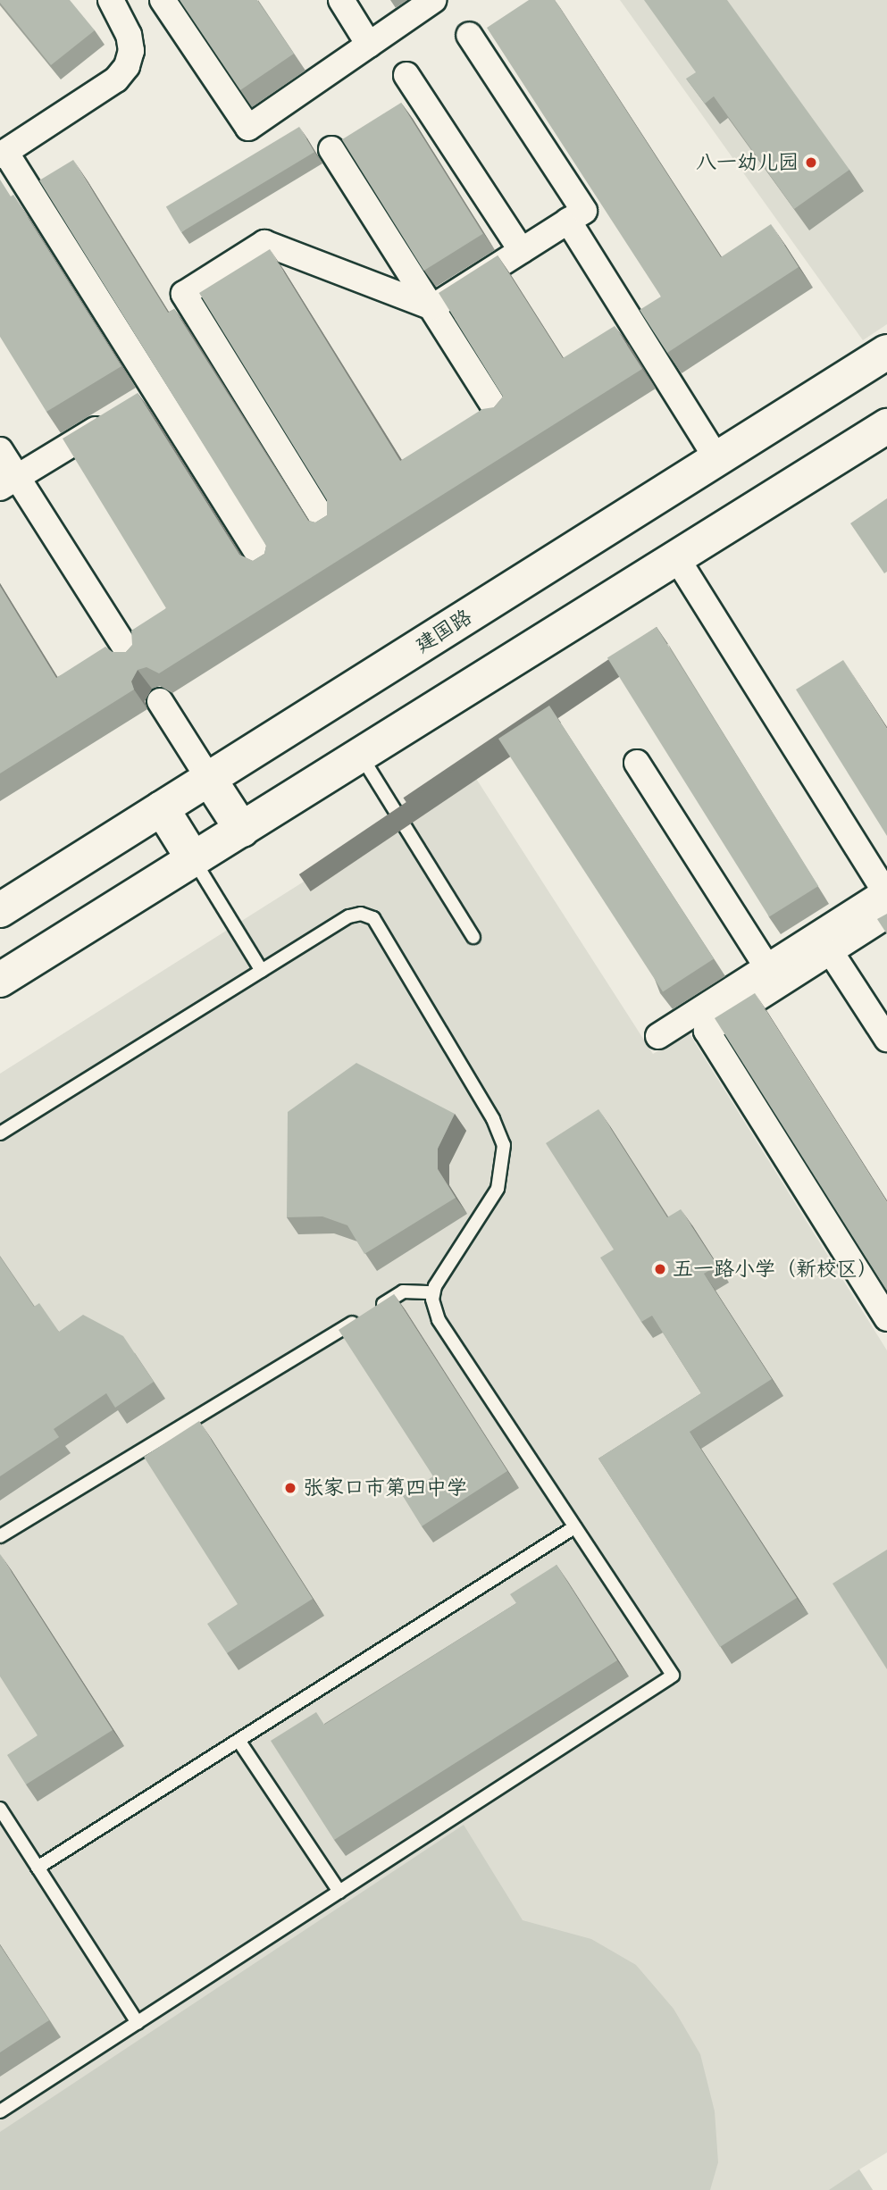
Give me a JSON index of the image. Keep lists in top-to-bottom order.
{
  "streets": {
    "main road": ["建国路"]
  },
  "places": ["八一幼儿园", "五一路小学（新校区）", "张家口市第四中学"]
}
